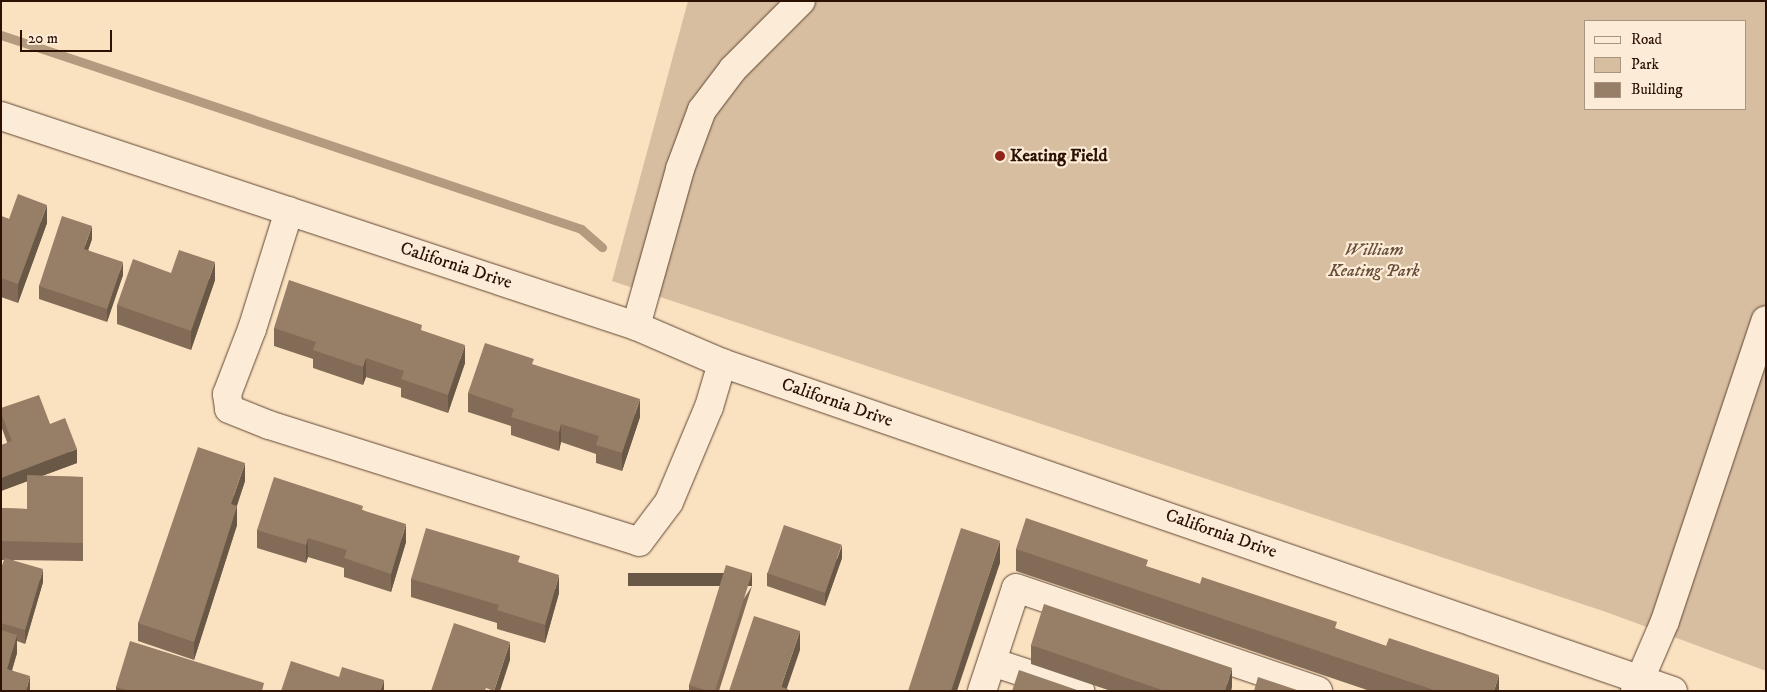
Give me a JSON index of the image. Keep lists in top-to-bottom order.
{
  "streets": {
    "street": ["California Drive"]
  },
  "parks": ["William Keating Park"],
  "places": ["Keating Field"],
  "legend": ["Road", "Park", "Building"],
  "scale_bar": "20 m"
}
